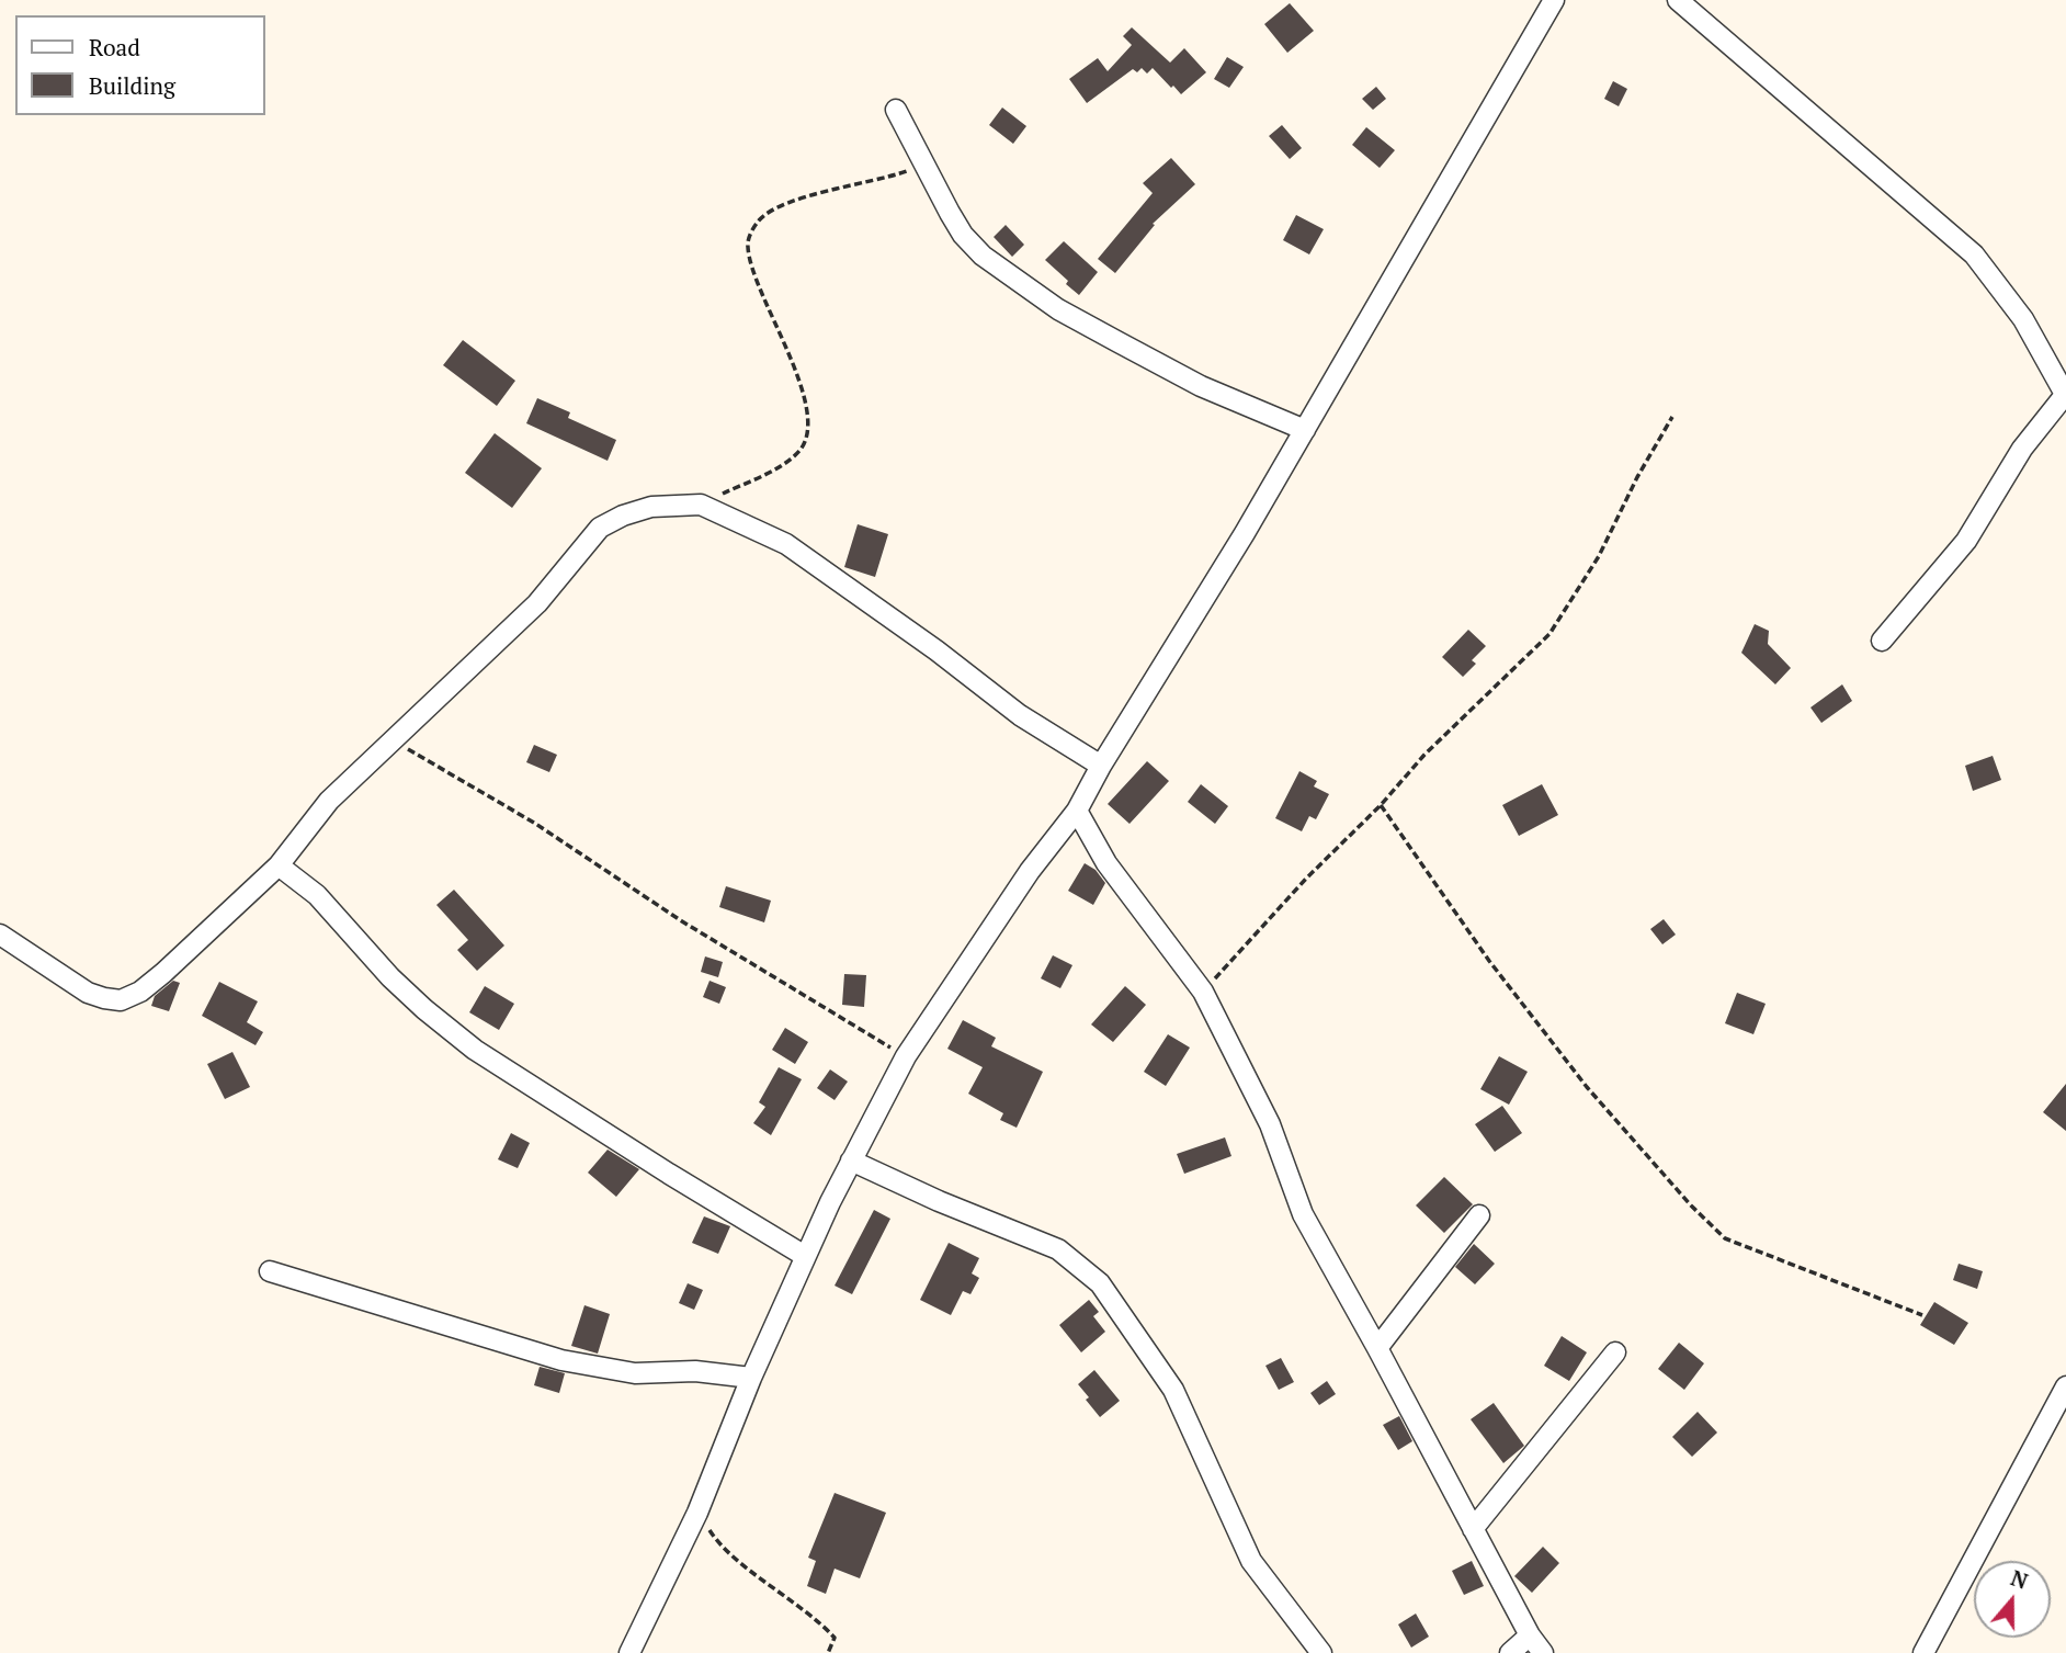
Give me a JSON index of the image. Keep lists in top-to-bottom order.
{
  "legend": ["Road", "Building"],
  "north": "top"
}
